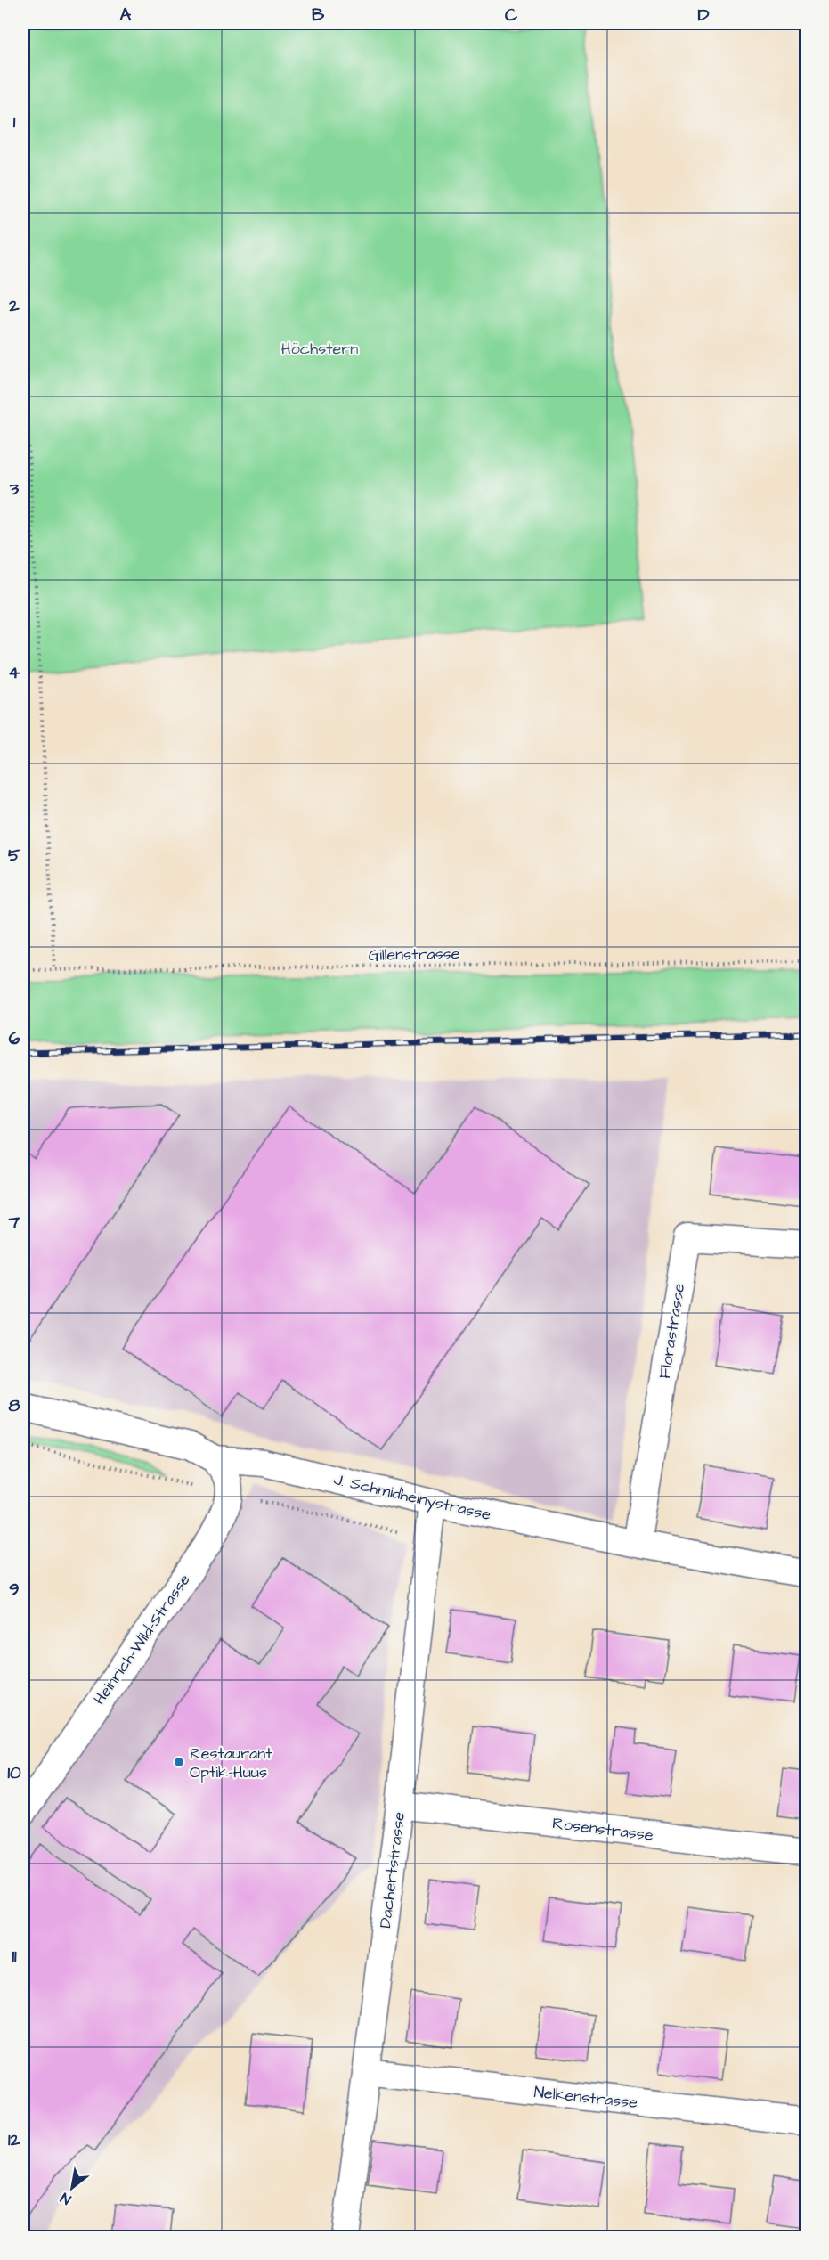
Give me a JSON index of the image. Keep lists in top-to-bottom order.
{
  "streets": {
    "street": [
      "Florastrasse",
      "J. Schmidheinystrasse",
      "Heinrich-Wild-Strasse",
      "Rosenstrasse",
      "Dachertstrasse",
      "Nelkenstrasse"
    ],
    "path": ["Gillenstrasse"]
  },
  "crossings": [
    ["Florastrasse", "J. Schmidheinystrasse"],
    ["J. Schmidheinystrasse", "Heinrich-Wild-Strasse"],
    ["J. Schmidheinystrasse", "Dachertstrasse"],
    ["Rosenstrasse", "Dachertstrasse"],
    ["Dachertstrasse", "Nelkenstrasse"]
  ],
  "parks": ["Höchstern"],
  "places": ["Restaurant Optik-Huus"],
  "north": "bottom left",
  "grid": {
    "columns": [
      "A",
      "B",
      "C",
      "D"
    ],
    "rows": [
      "1",
      "2",
      "3",
      "4",
      "5",
      "6",
      "7",
      "8",
      "9",
      "10",
      "11",
      "12"
    ]
  }
}
